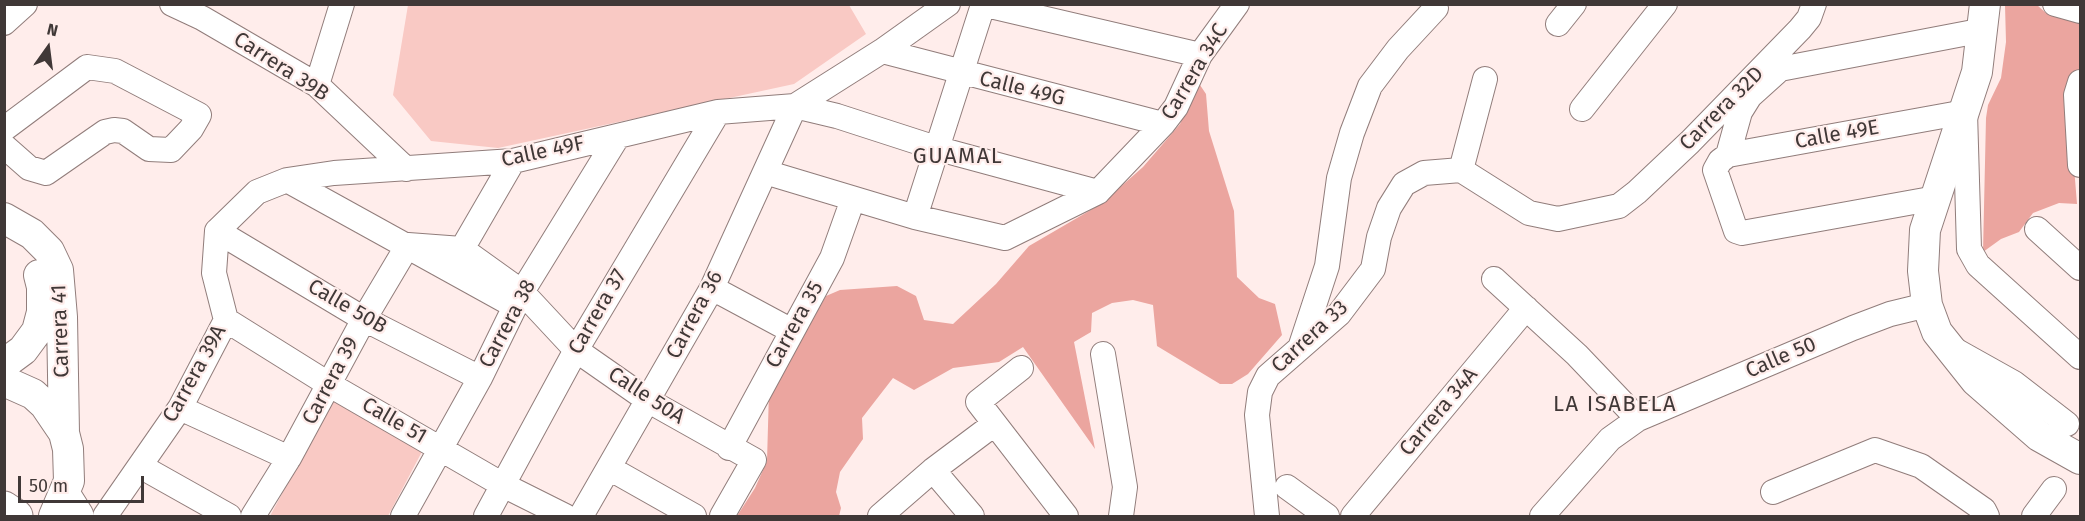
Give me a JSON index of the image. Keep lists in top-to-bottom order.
{
  "streets": {
    "main road": ["Carrera 41"],
    "street": [
      "Carrera 39B",
      "Carrera 34C",
      "Calle 49G",
      "Carrera 32D",
      "Calle 49E",
      "Calle 49F",
      "Calle 50B",
      "Carrera 37",
      "Carrera 36",
      "Carrera 38",
      "Carrera 35",
      "Carrera 33",
      "Calle 50",
      "Carrera 39A",
      "Carrera 39",
      "Calle 50A",
      "Carrera 34A",
      "Calle 51"
    ]
  },
  "crossings": [
    ["Carrera 39B", "Calle 49F"],
    ["Carrera 34C", "Calle 49G"],
    ["Carrera 32D", "Carrera 33"],
    ["Calle 49F", "Carrera 37"],
    ["Calle 49F", "Carrera 36"],
    ["Calle 49F", "Carrera 38"],
    ["Calle 49F", "Calle 50A"],
    ["Calle 50B", "Carrera 38"],
    ["Calle 50B", "Carrera 39A"],
    ["Calle 50B", "Carrera 39"],
    ["Carrera 37", "Calle 50A"],
    ["Carrera 37", "Calle 51"],
    ["Carrera 36", "Calle 50A"],
    ["Carrera 38", "Calle 50A"],
    ["Carrera 38", "Calle 51"],
    ["Carrera 35", "Calle 50A"],
    ["Carrera 39A", "Calle 51"],
    ["Carrera 39", "Calle 50A"],
    ["Carrera 39", "Calle 51"]
  ],
  "districts": ["GUAMAL", "LA ISABELA"],
  "scale_bar": "50 m",
  "north": "top"
}
